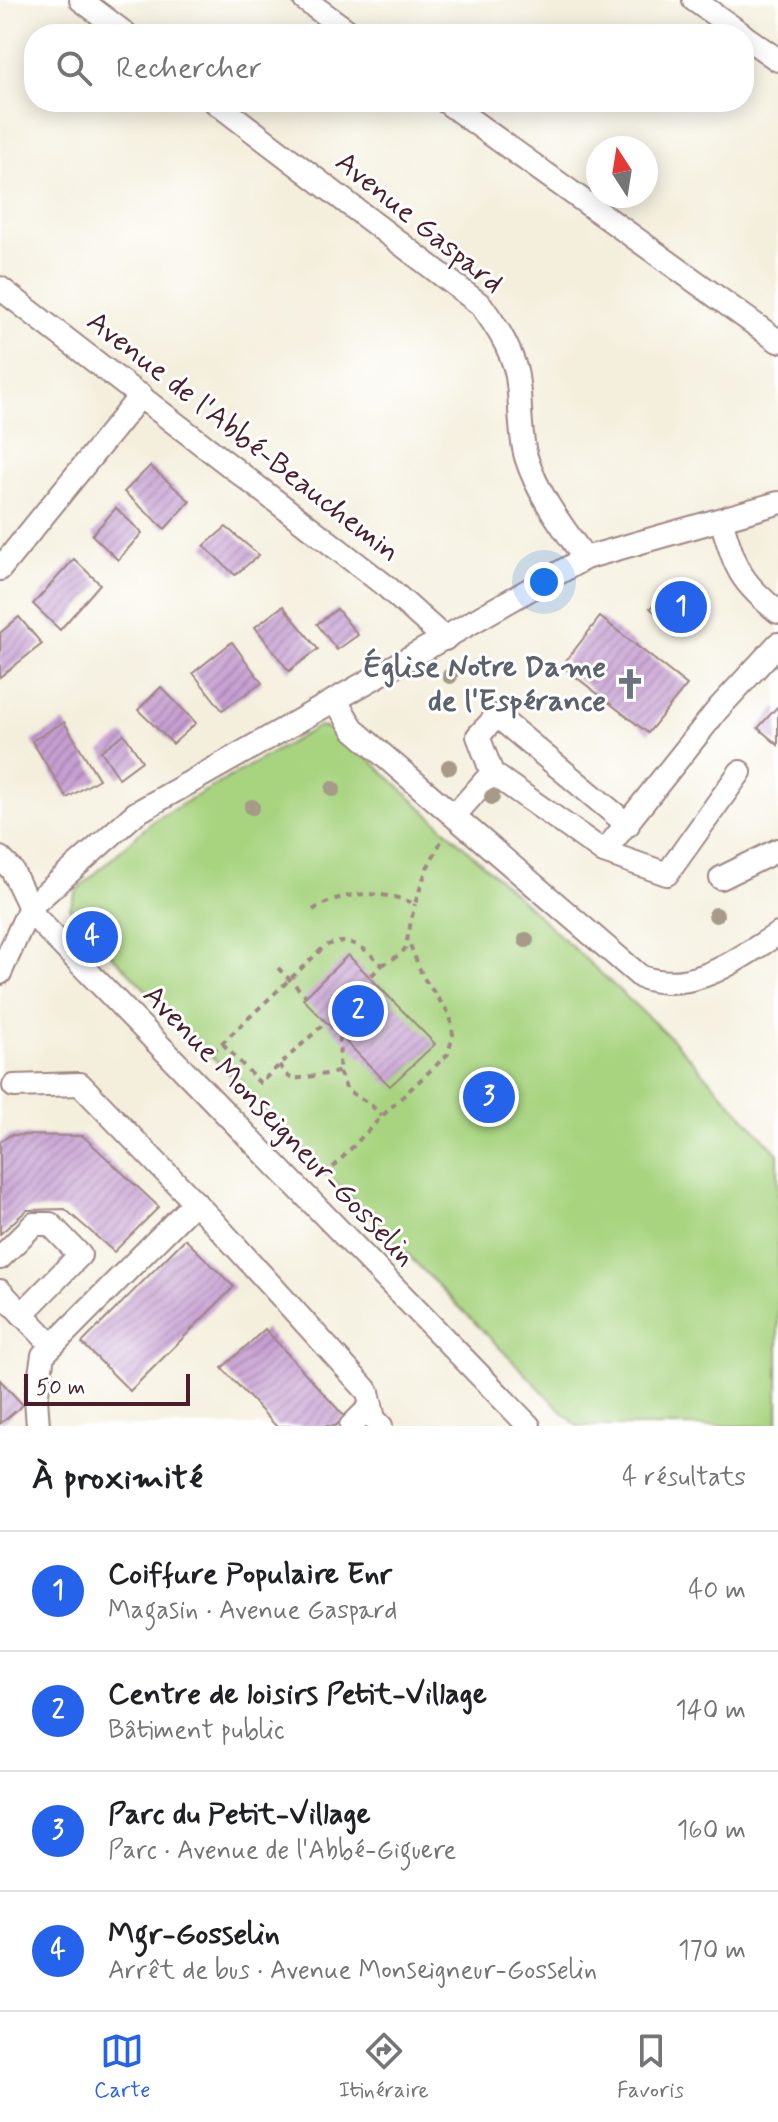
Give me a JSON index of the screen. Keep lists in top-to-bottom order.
{
  "streets": {
    "street": ["Avenue Gaspard", "Avenue de l'Abbé-Beauchemin", "Avenue Monseigneur-Gosselin"]
  },
  "places": {
    "church": ["Église Notre Dame de l'Espérance"]
  },
  "scale_bar": "50 m",
  "north": "top",
  "page": {
    "search": "Rechercher",
    "pins": [
      "1",
      "4",
      "2",
      "3"
    ],
    "scale": "50 m",
    "heading": ["À proximité", "4 résultats"],
    "list": [
      {
        "mark": "1",
        "name": "Coiffure Populaire Enr",
        "note": "Magasin · Avenue Gaspard",
        "value": "40 m"
      },
      {
        "mark": "2",
        "name": "Centre de loisirs Petit-Village",
        "note": "Bâtiment public",
        "value": "140 m"
      },
      {
        "mark": "3",
        "name": "Parc du Petit-Village",
        "note": "Parc · Avenue de l'Abbé-Giguere",
        "value": "160 m"
      },
      {
        "mark": "4",
        "name": "Mgr-Gosselin",
        "note": "Arrêt de bus · Avenue Monseigneur-Gosselin",
        "value": "170 m"
      }
    ],
    "nav": ["Carte", "Itinéraire", "Favoris"]
  }
}
